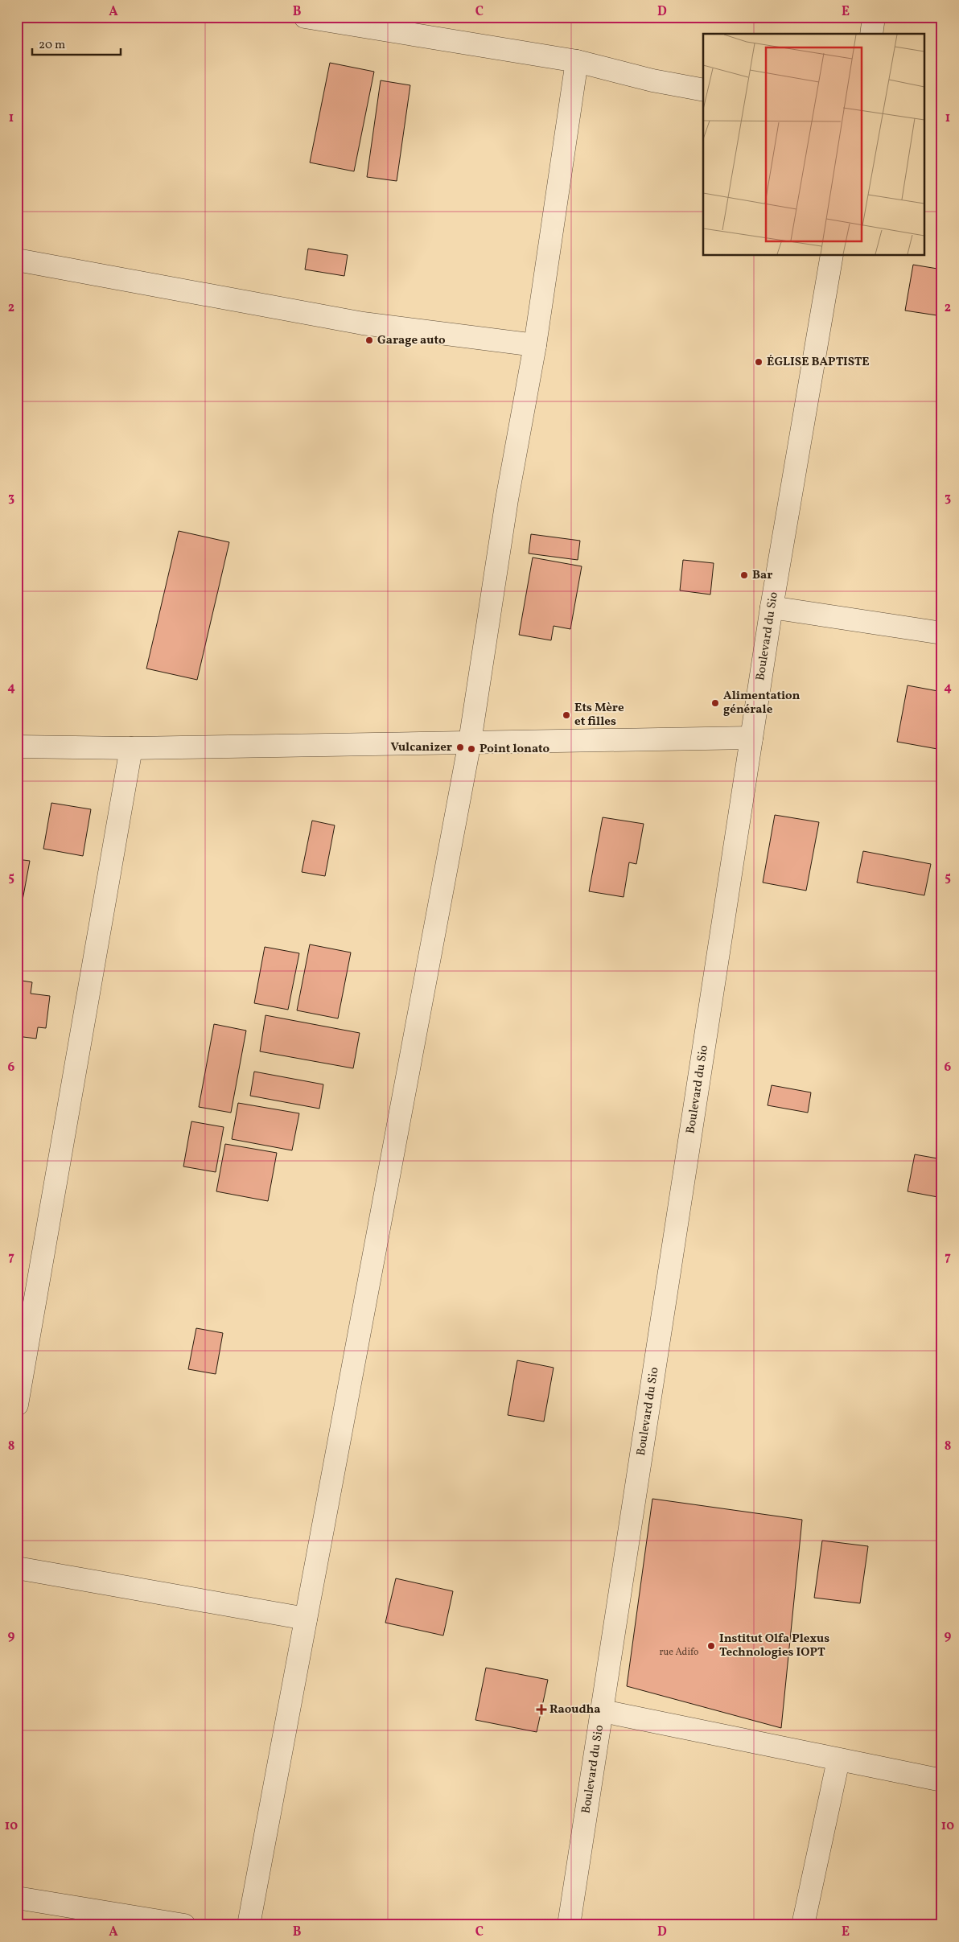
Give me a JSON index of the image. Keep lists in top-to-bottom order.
{
  "streets": {
    "street": ["Boulevard du Sio"]
  },
  "places": {
    "other": [
      "Garage auto",
      "ÉGLISE BAPTISTE",
      "Bar",
      "Alimentation générale",
      "Ets Mère et filles",
      "Vulcanizer",
      "Point lonato",
      "Institut Olfa Plexus Technologies IOPT"
    ],
    "health": ["Raoudha"]
  },
  "house_numbers": ["rue Adifo"],
  "scale_bar": "20 m",
  "grid": {
    "columns": [
      "A",
      "B",
      "C",
      "D",
      "E"
    ],
    "rows": [
      "1",
      "2",
      "3",
      "4",
      "5",
      "6",
      "7",
      "8",
      "9",
      "10"
    ]
  }
}
